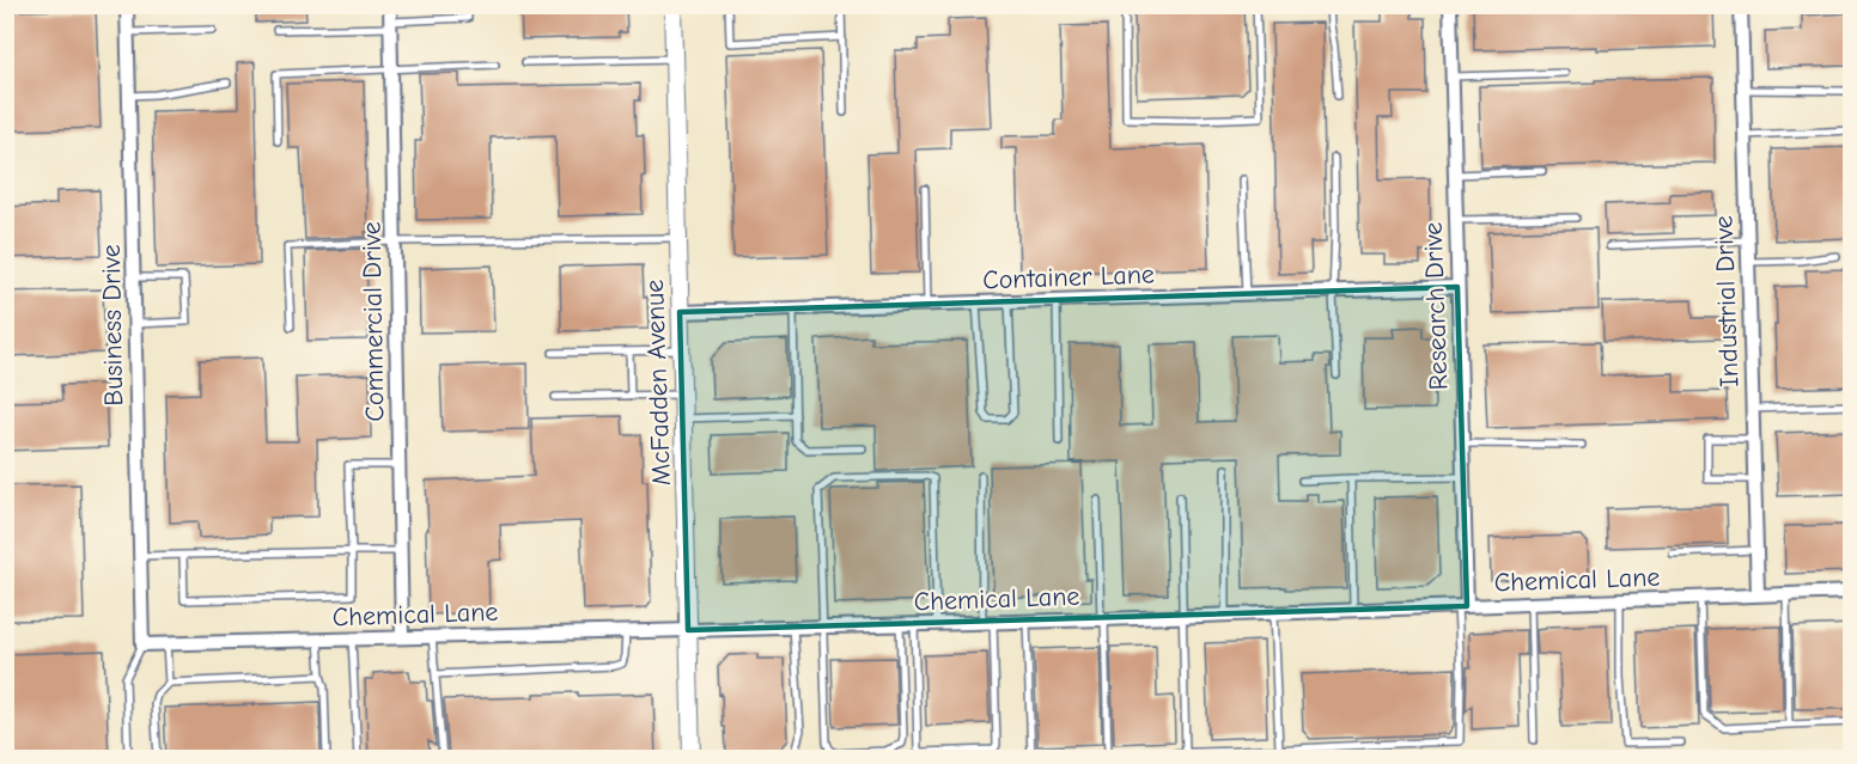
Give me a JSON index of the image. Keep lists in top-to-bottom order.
{
  "streets": {
    "street": [
      "Container Lane",
      "Industrial Drive",
      "Research Drive",
      "Commercial Drive",
      "Business Drive",
      "McFadden Avenue",
      "Chemical Lane"
    ]
  },
  "crossings": [
    ["Container Lane", "Research Drive"],
    ["Container Lane", "McFadden Avenue"],
    ["Industrial Drive", "Chemical Lane"],
    ["Research Drive", "Chemical Lane"],
    ["Commercial Drive", "Chemical Lane"],
    ["Business Drive", "Chemical Lane"],
    ["McFadden Avenue", "Chemical Lane"]
  ]
}
